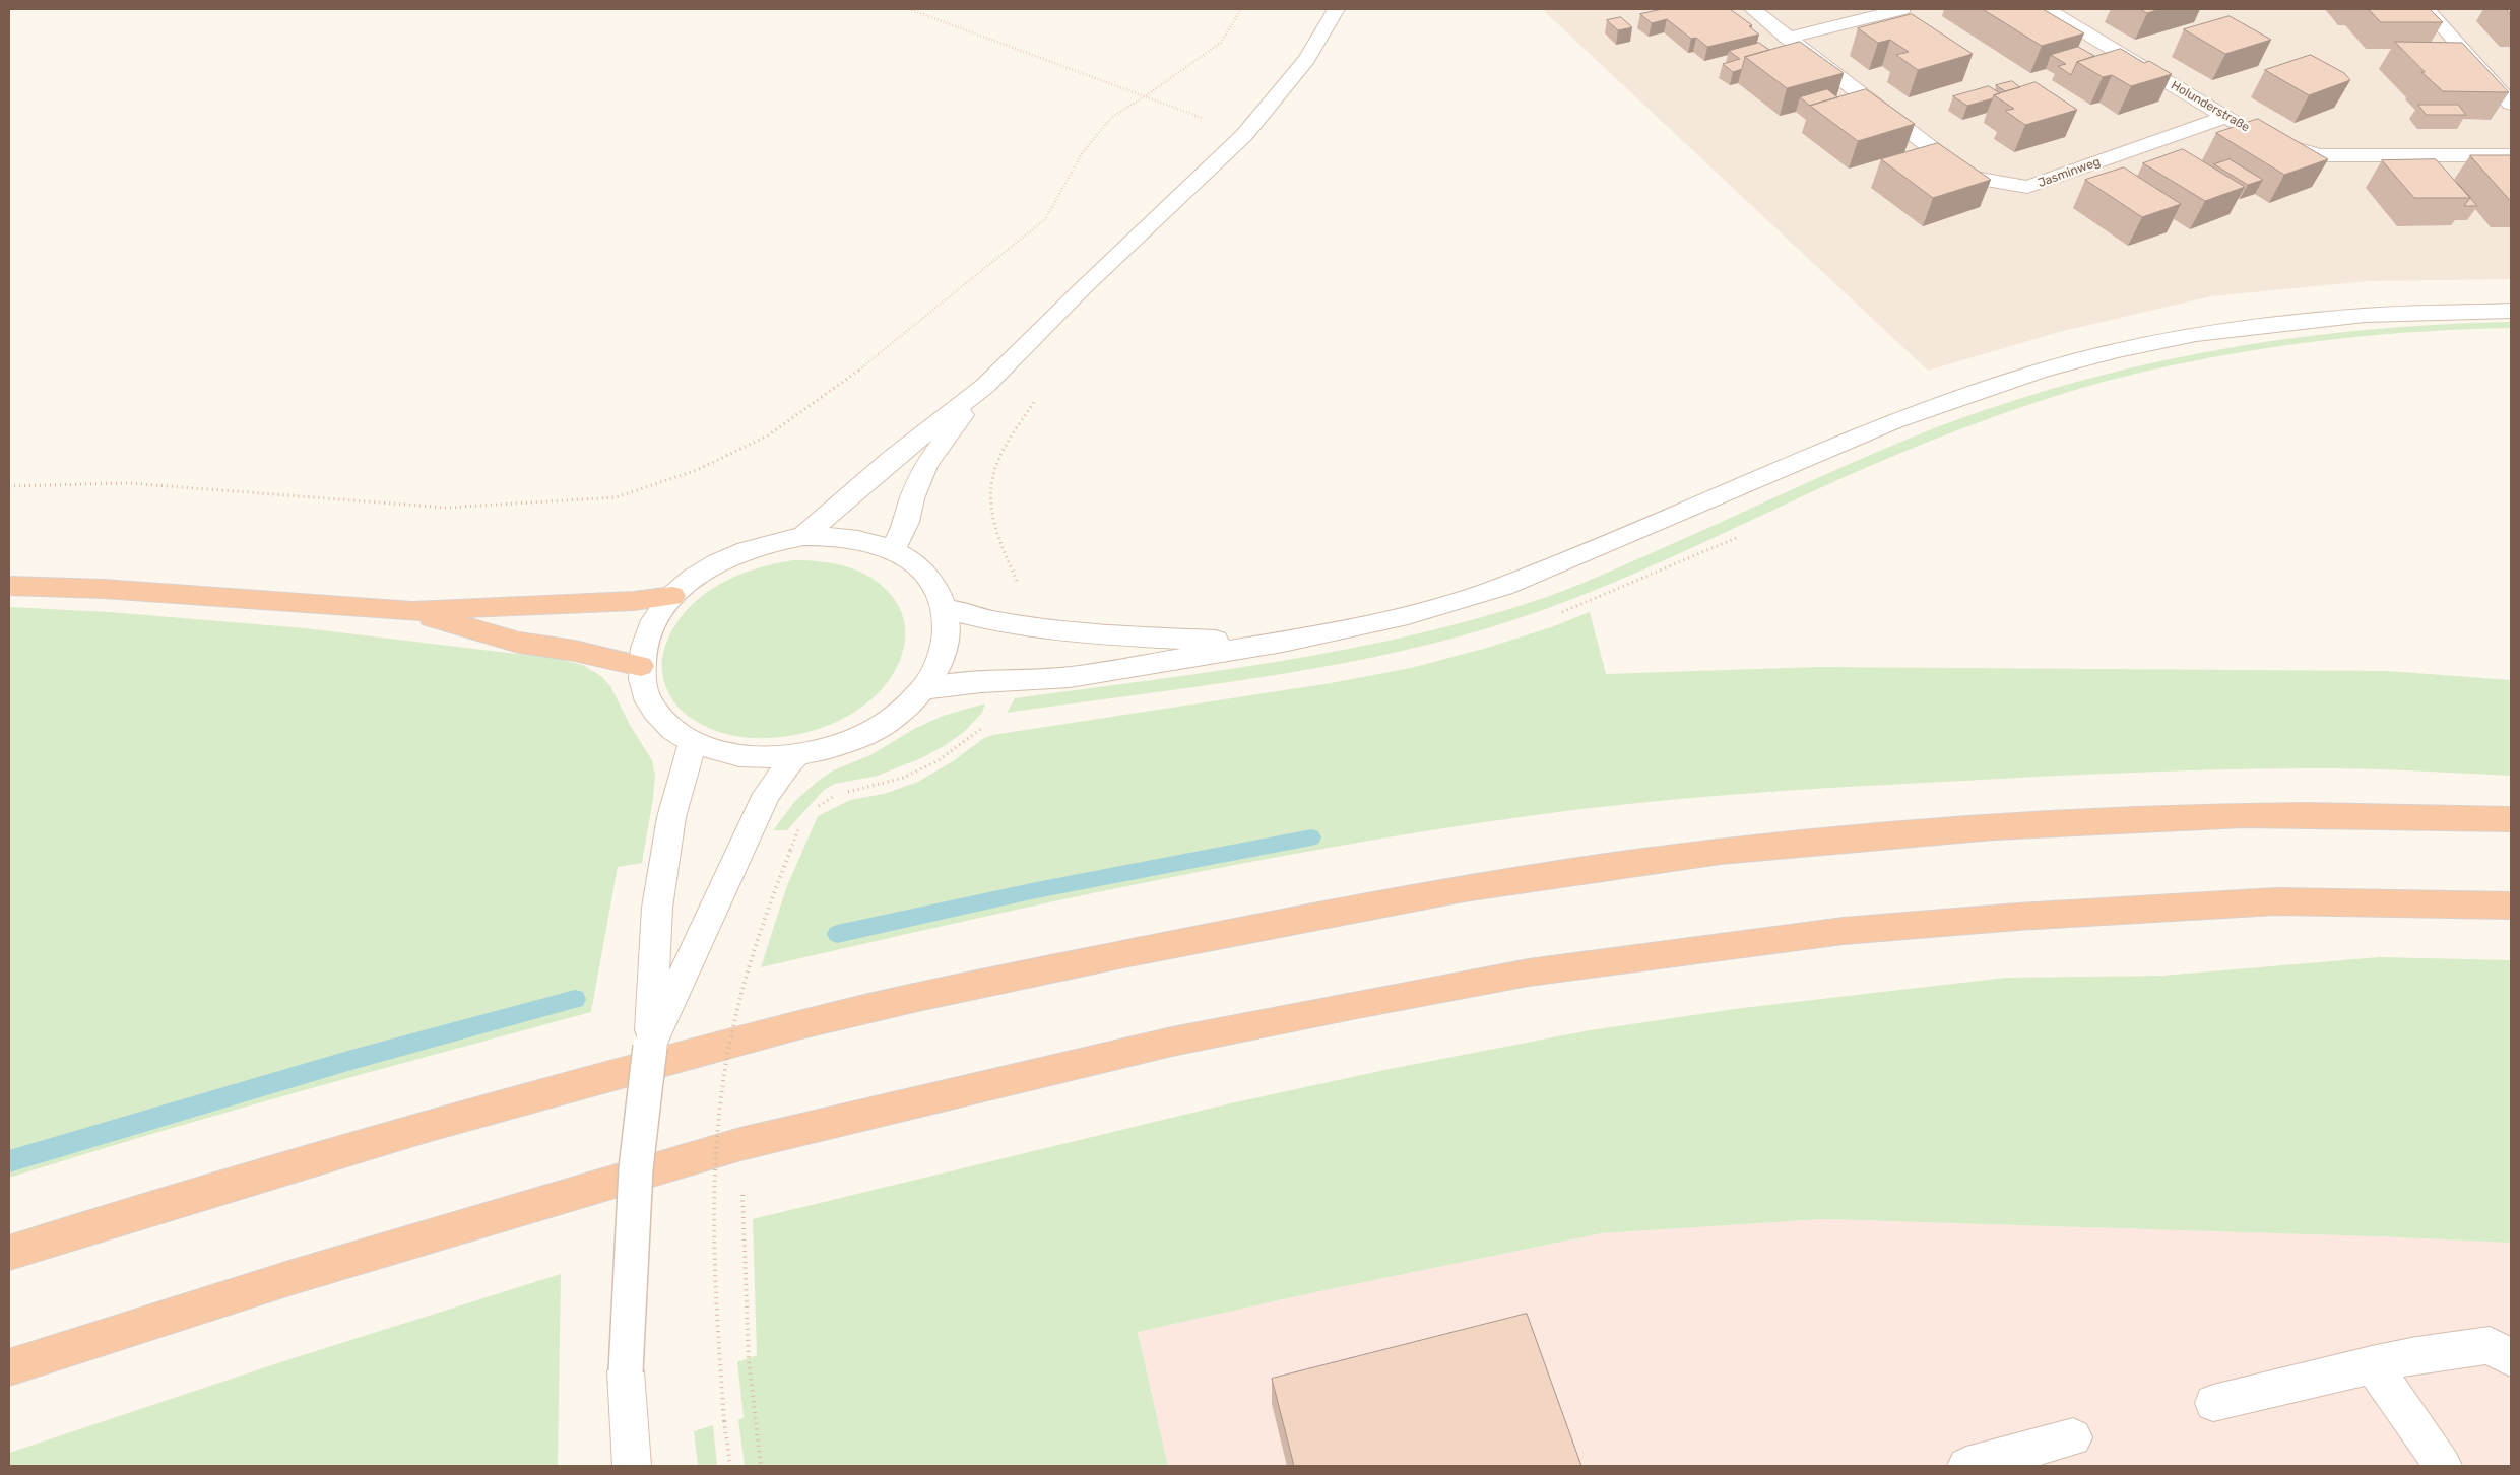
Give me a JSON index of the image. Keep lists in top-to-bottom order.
{
  "streets": {
    "street": ["Holunderstraße", "Jasminweg"]
  },
  "crossings": [
    ["Holunderstraße", "Jasminweg"]
  ]
}
